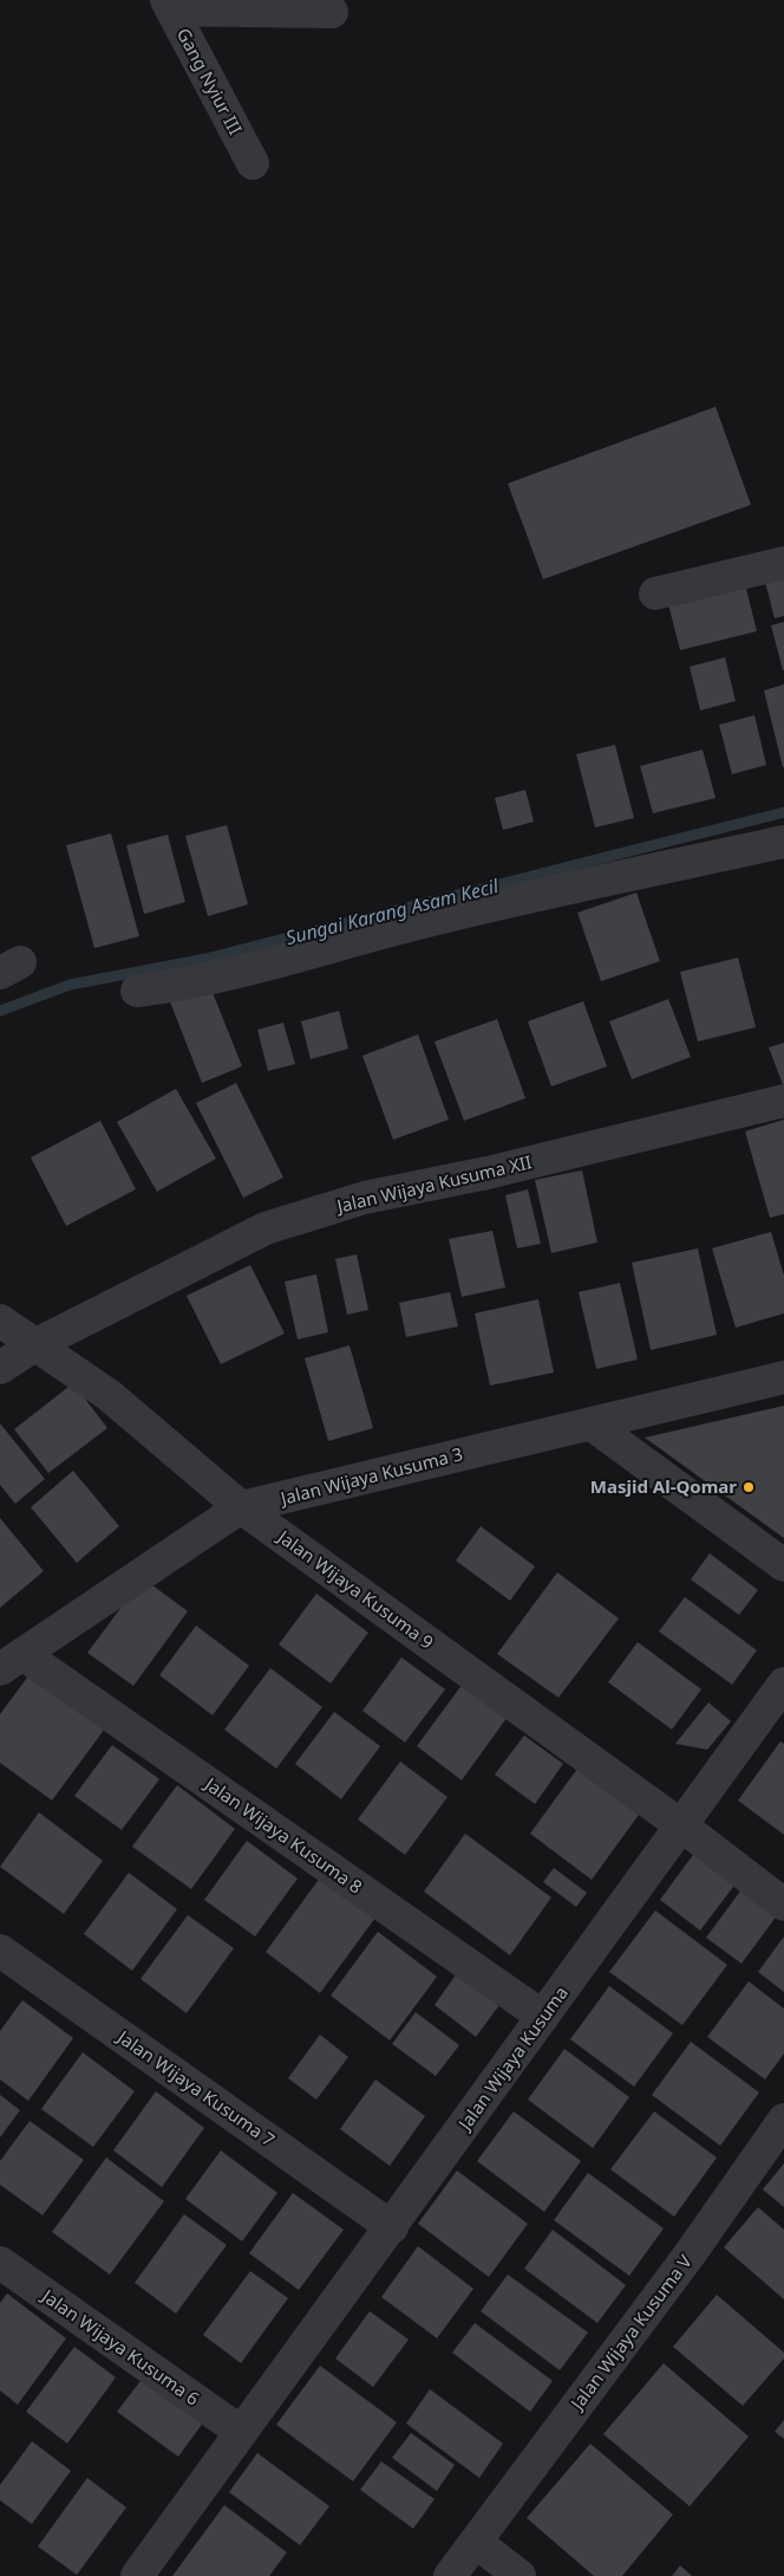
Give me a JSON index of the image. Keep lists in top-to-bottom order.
{
  "streets": {
    "street": [
      "Gang Nyiur III",
      "Jalan Wijaya Kusuma XII",
      "Jalan Wijaya Kusuma 3",
      "Jalan Wijaya Kusuma 9",
      "Jalan Wijaya Kusuma 8",
      "Jalan Wijaya Kusuma",
      "Jalan Wijaya Kusuma 7",
      "Jalan Wijaya Kusuma V",
      "Jalan Wijaya Kusuma 6"
    ]
  },
  "crossings": [
    ["Jalan Wijaya Kusuma XII", "Jalan Wijaya Kusuma 9"],
    ["Jalan Wijaya Kusuma 3", "Jalan Wijaya Kusuma 9"],
    ["Jalan Wijaya Kusuma 3", "Jalan Wijaya Kusuma 8"],
    ["Jalan Wijaya Kusuma 9", "Jalan Wijaya Kusuma"],
    ["Jalan Wijaya Kusuma 8", "Jalan Wijaya Kusuma"],
    ["Jalan Wijaya Kusuma", "Jalan Wijaya Kusuma 7"],
    ["Jalan Wijaya Kusuma", "Jalan Wijaya Kusuma 6"]
  ],
  "water": ["Sungai Karang Asam Kecil"],
  "places": ["Masjid Al-Qomar"]
}
